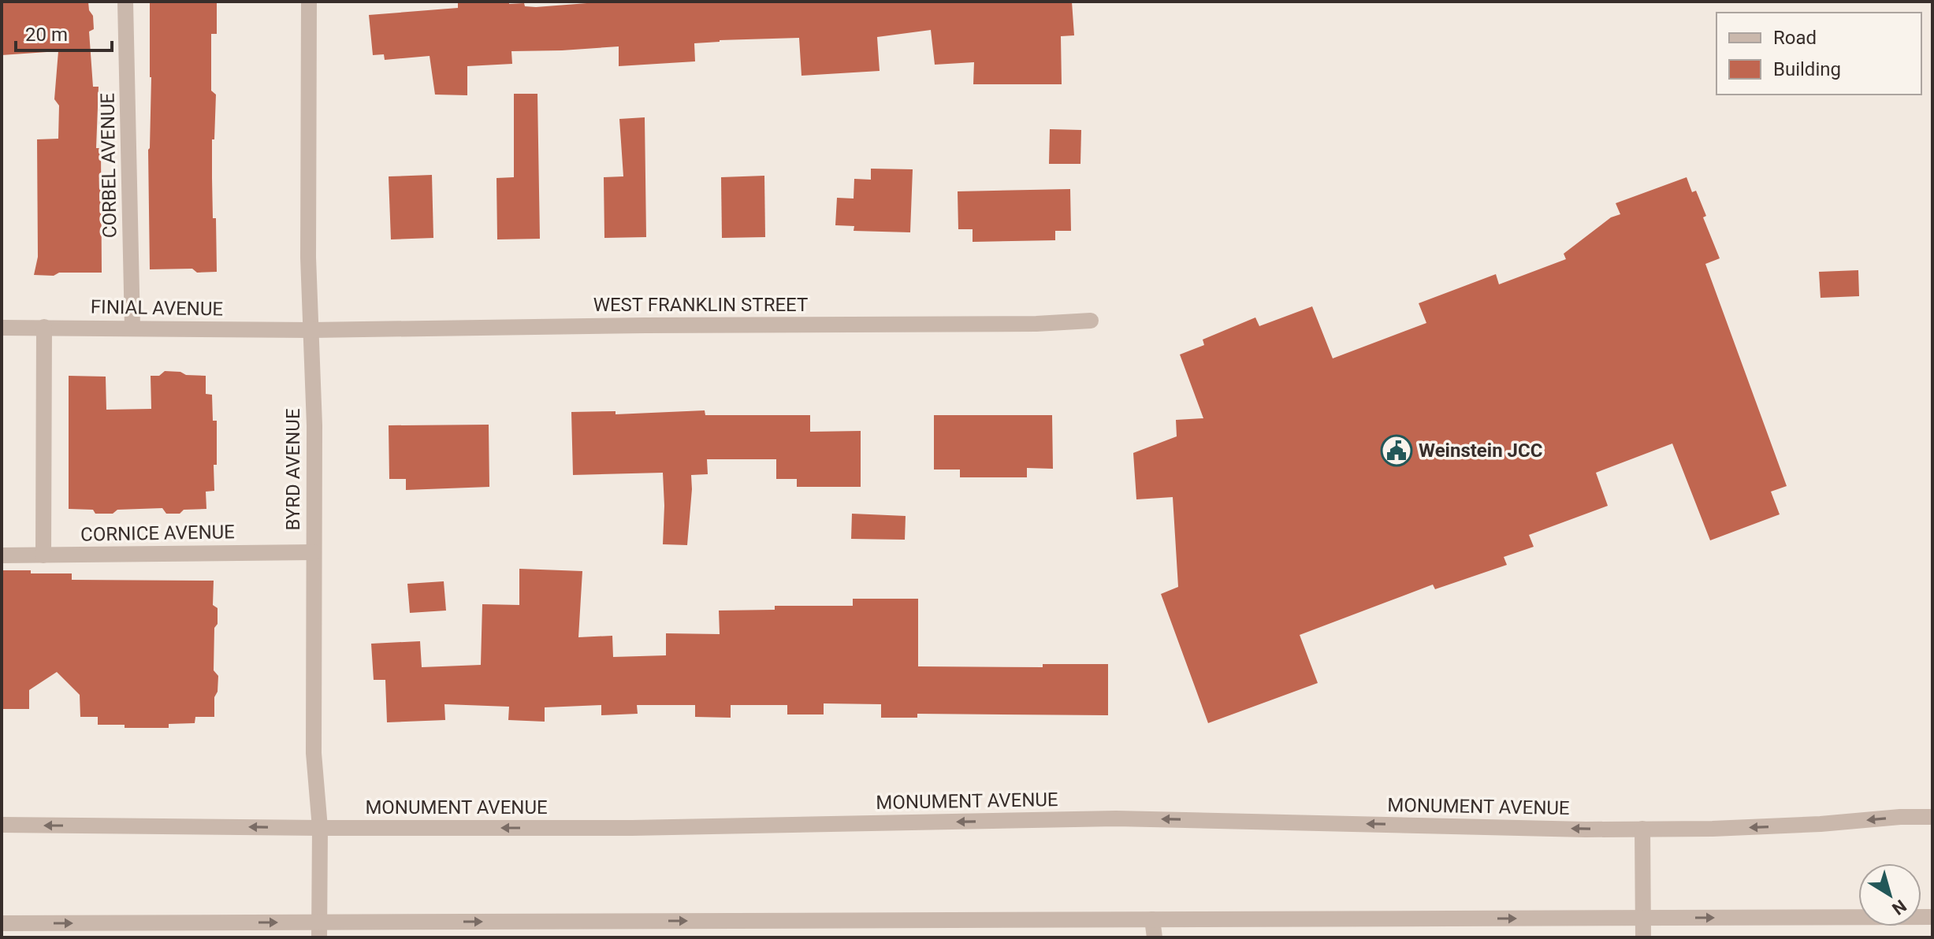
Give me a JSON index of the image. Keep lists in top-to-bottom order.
{
  "streets": {
    "street": [
      "CORBEL AVENUE",
      "WEST FRANKLIN STREET",
      "FINIAL AVENUE",
      "BYRD AVENUE",
      "CORNICE AVENUE",
      "MONUMENT AVENUE"
    ]
  },
  "crossings": [
    ["CORBEL AVENUE", "FINIAL AVENUE"],
    ["WEST FRANKLIN STREET", "FINIAL AVENUE"],
    ["WEST FRANKLIN STREET", "BYRD AVENUE"],
    ["FINIAL AVENUE", "BYRD AVENUE"],
    ["BYRD AVENUE", "CORNICE AVENUE"],
    ["BYRD AVENUE", "MONUMENT AVENUE"]
  ],
  "places": {
    "public building": ["Weinstein JCC"]
  },
  "legend": ["Road", "Building"],
  "scale_bar": "20 m",
  "north": "bottom right"
}
